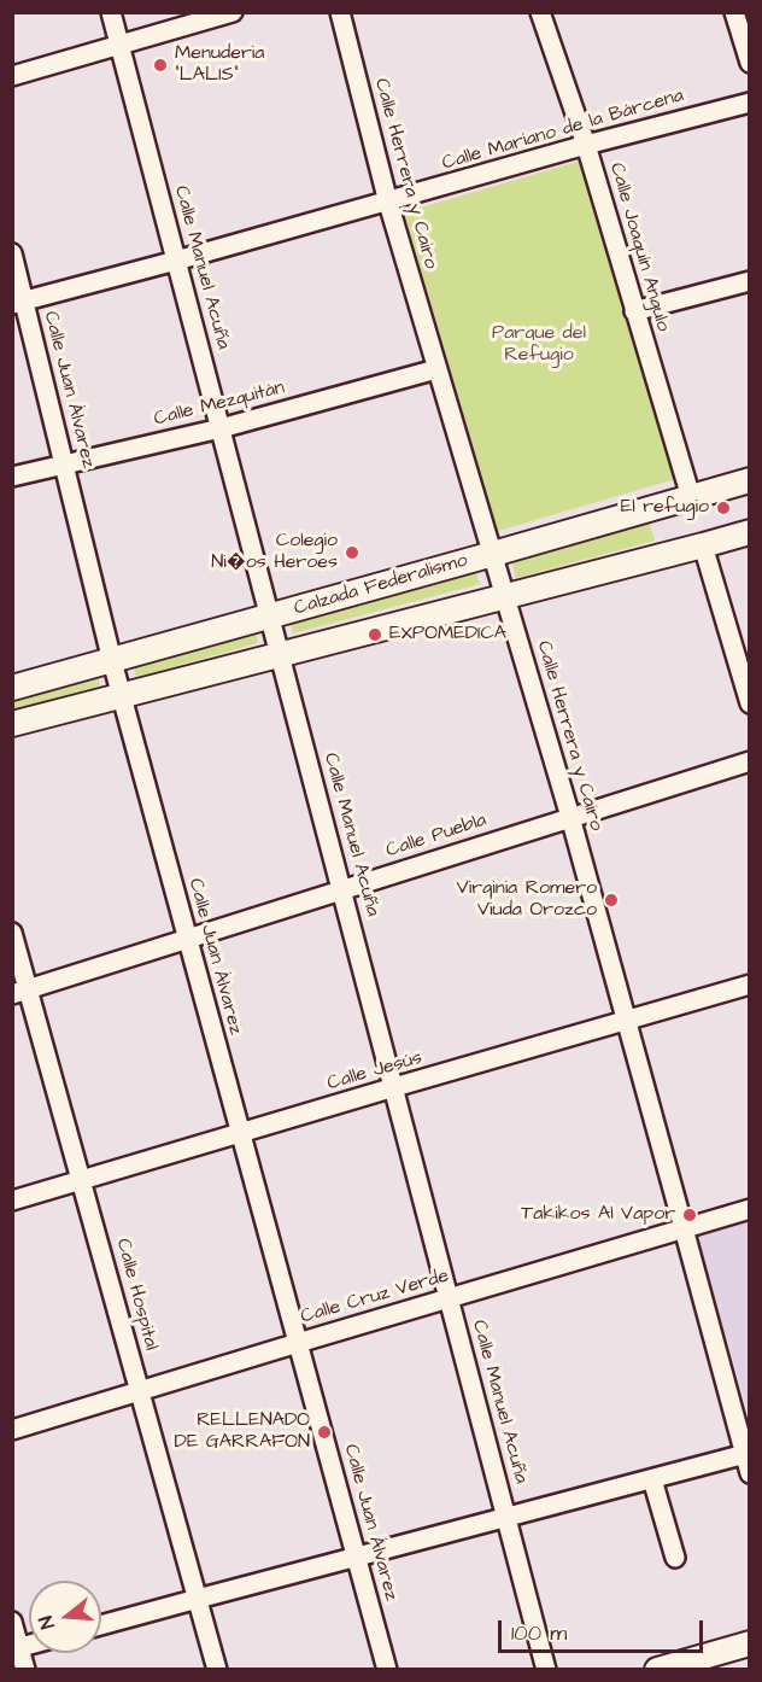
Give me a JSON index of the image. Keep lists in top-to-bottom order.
{
  "streets": {
    "main road": ["Calzada Federalismo"],
    "street": [
      "Calle Mariano de la Bárcena",
      "Calle Herrera y Cairo",
      "Calle Joaquín Angulo",
      "Calle Manuel Acuña",
      "Calle Juan Álvarez",
      "Calle Mezquitán",
      "Calle Puebla",
      "Calle Jesús",
      "Calle Hospital",
      "Calle Cruz Verde"
    ]
  },
  "crossings": [
    ["Calle Mariano de la Bárcena", "Calle Herrera y Cairo"],
    ["Calle Mariano de la Bárcena", "Calle Joaquín Angulo"],
    ["Calle Mariano de la Bárcena", "Calle Manuel Acuña"],
    ["Calle Mariano de la Bárcena", "Calle Juan Álvarez"],
    ["Calle Herrera y Cairo", "Calle Mezquitán"],
    ["Calle Herrera y Cairo", "Calzada Federalismo"],
    ["Calle Herrera y Cairo", "Calle Puebla"],
    ["Calle Herrera y Cairo", "Calle Jesús"],
    ["Calle Herrera y Cairo", "Calle Cruz Verde"],
    ["Calle Joaquín Angulo", "Calzada Federalismo"],
    ["Calle Manuel Acuña", "Calle Mezquitán"],
    ["Calle Manuel Acuña", "Calzada Federalismo"],
    ["Calle Manuel Acuña", "Calle Puebla"],
    ["Calle Manuel Acuña", "Calle Jesús"],
    ["Calle Manuel Acuña", "Calle Cruz Verde"],
    ["Calle Juan Álvarez", "Calle Mezquitán"],
    ["Calle Juan Álvarez", "Calzada Federalismo"],
    ["Calle Juan Álvarez", "Calle Puebla"],
    ["Calle Juan Álvarez", "Calle Jesús"],
    ["Calle Juan Álvarez", "Calle Cruz Verde"],
    ["Calle Puebla", "Calle Hospital"],
    ["Calle Jesús", "Calle Hospital"],
    ["Calle Hospital", "Calle Cruz Verde"]
  ],
  "parks": ["Parque del Refugio"],
  "places": [
    "Menuderia \"LALIS\"",
    "El refugio",
    "Colegio Ni�os Heroes",
    "EXPOMEDICA",
    "Virginia Romero Viuda Orozco",
    "Takikos Al Vapor",
    "RELLENADO DE GARRAFON"
  ],
  "scale_bar": "100 m",
  "north": "left"
}
